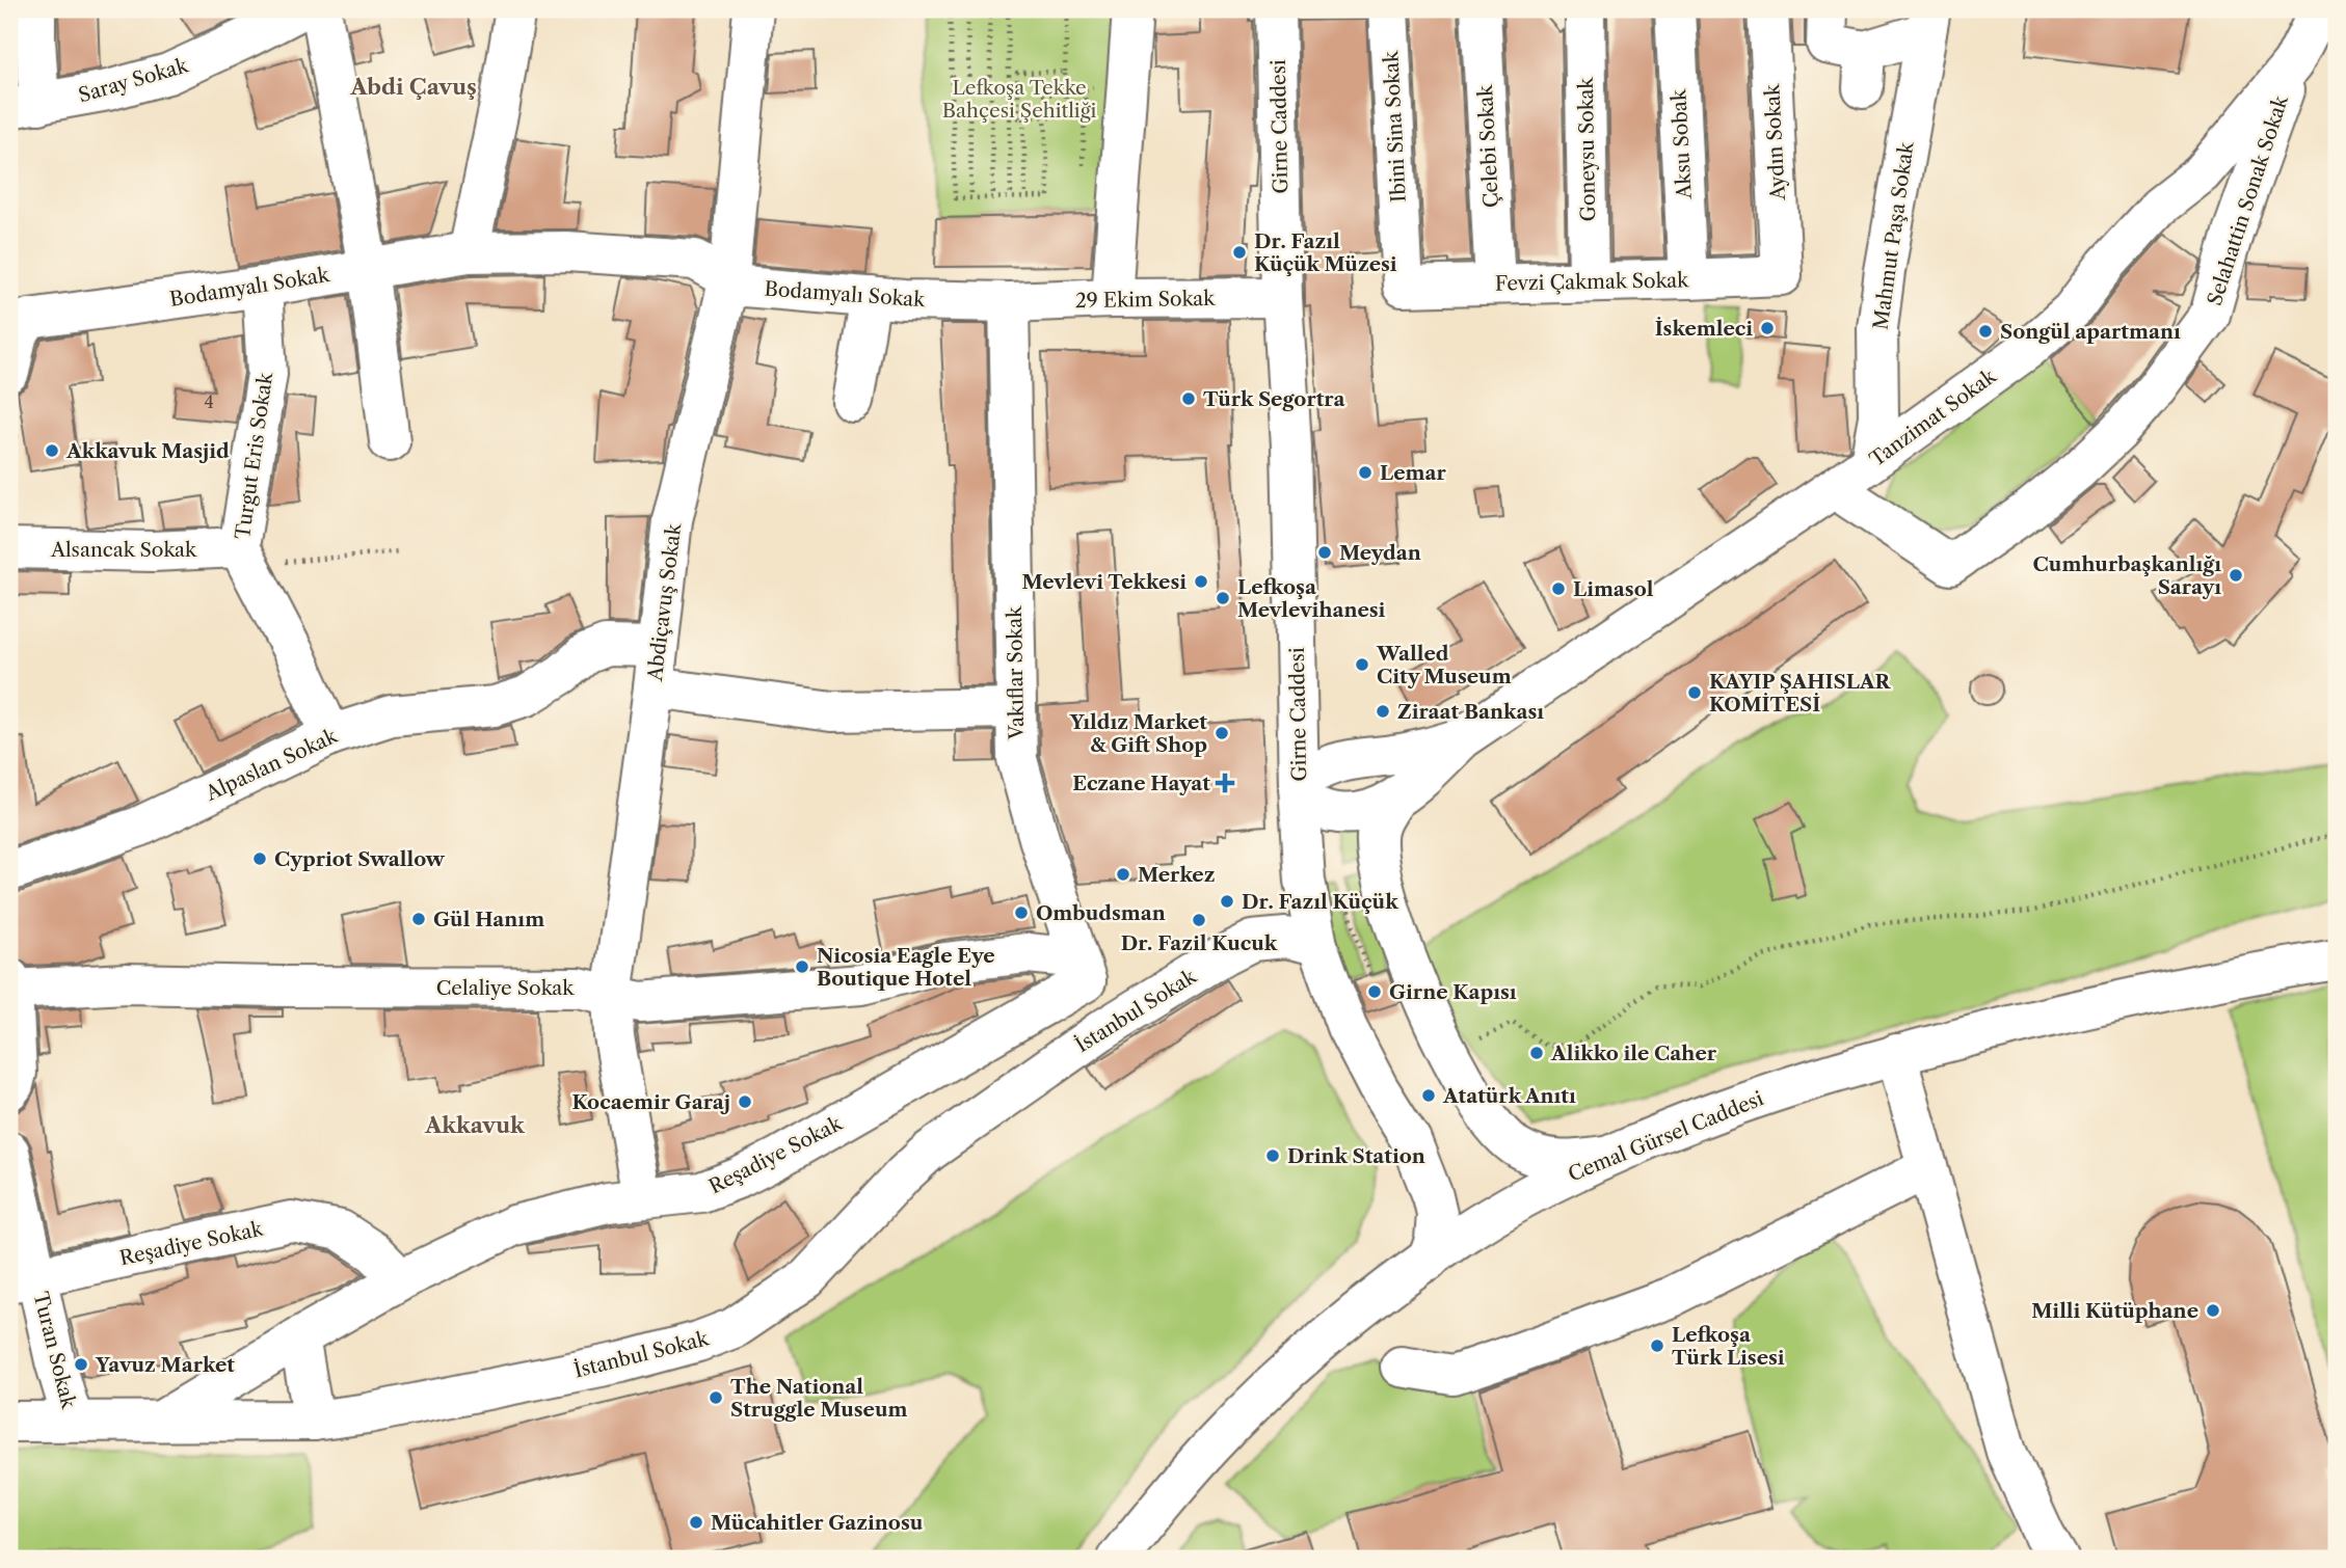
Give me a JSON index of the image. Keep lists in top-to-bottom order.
{
  "streets": {
    "street": [
      "Saray Sokak",
      "Girne Caddesi",
      "Ibini Sina Sokak",
      "Aydın Sokak",
      "Aksu Sobak",
      "Çelebi Sokak",
      "Goneysu Sokak",
      "Selahattin Sonak Sokak",
      "Mahmut Paşa Sokak",
      "Fevzi Çakmak Sokak",
      "Bodamyalı Sokak",
      "29 Ekim Sokak",
      "Tanzimat Sokak",
      "Turgut Eris Sokak",
      "Alsancak Sokak",
      "Abdiçavuş Sokak",
      "Vakıflar Sokak",
      "Alpaslan Sokak",
      "Celaliye Sokak",
      "İstanbul Sokak",
      "Cemal Gürsel Caddesi",
      "Reşadiye Sokak",
      "Turan Sokak"
    ]
  },
  "crossings": [
    ["Girne Caddesi", "29 Ekim Sokak"],
    ["Girne Caddesi", "Tanzimat Sokak"],
    ["Girne Caddesi", "İstanbul Sokak"],
    ["Girne Caddesi", "Cemal Gürsel Caddesi"],
    ["Ibini Sina Sokak", "Fevzi Çakmak Sokak"],
    ["Aydın Sokak", "Fevzi Çakmak Sokak"],
    ["Aksu Sobak", "Fevzi Çakmak Sokak"],
    ["Çelebi Sokak", "Fevzi Çakmak Sokak"],
    ["Goneysu Sokak", "Fevzi Çakmak Sokak"],
    ["Selahattin Sonak Sokak", "Tanzimat Sokak"],
    ["Mahmut Paşa Sokak", "Tanzimat Sokak"],
    ["Bodamyalı Sokak", "29 Ekim Sokak"],
    ["Bodamyalı Sokak", "Turgut Eris Sokak"],
    ["Bodamyalı Sokak", "Abdiçavuş Sokak"],
    ["Bodamyalı Sokak", "Vakıflar Sokak"],
    ["29 Ekim Sokak", "Vakıflar Sokak"],
    ["Turgut Eris Sokak", "Alsancak Sokak"],
    ["Turgut Eris Sokak", "Alpaslan Sokak"],
    ["Abdiçavuş Sokak", "Alpaslan Sokak"],
    ["Abdiçavuş Sokak", "Celaliye Sokak"],
    ["Abdiçavuş Sokak", "Reşadiye Sokak"],
    ["Vakıflar Sokak", "Celaliye Sokak"],
    ["Vakıflar Sokak", "İstanbul Sokak"],
    ["Vakıflar Sokak", "Reşadiye Sokak"],
    ["Celaliye Sokak", "Reşadiye Sokak"],
    ["İstanbul Sokak", "Reşadiye Sokak"],
    ["İstanbul Sokak", "Turan Sokak"],
    ["Reşadiye Sokak", "Turan Sokak"]
  ],
  "districts": ["Abdi Çavuş", "Akkavuk"],
  "parks": ["Lefkoşa Tekke Bahçesi Şehitliği"],
  "places": {
    "other": [
      "Dr. Fazıl Küçük Müzesi",
      "İskemleci",
      "Songül apartmanı",
      "Türk Segortra",
      "Akkavuk Masjid",
      "Lemar",
      "Meydan",
      "Cumhurbaşkanlığı Sarayı",
      "Mevlevi Tekkesi",
      "Limasol",
      "Lefkoşa Mevlevihanesi",
      "Walled City Museum",
      "KAYIP ŞAHISLAR KOMİTESİ",
      "Ziraat Bankası",
      "Yıldız Market & Gift Shop",
      "Cypriot Swallow",
      "Merkez",
      "Dr. Fazıl Küçük",
      "Ombudsman",
      "Gül Hanım",
      "Dr. Fazil Kucuk",
      "Nicosia Eagle Eye Boutique Hotel",
      "Girne Kapısı",
      "Alikko ile Caher",
      "Atatürk Anıtı",
      "Kocaemir Garaj",
      "Drink Station",
      "Milli Kütüphane",
      "Lefkoşa Türk Lisesi",
      "Yavuz Market",
      "The National Struggle Museum",
      "Mücahitler Gazinosu"
    ],
    "health": ["Eczane Hayat"]
  },
  "house_numbers": ["4"]
}
